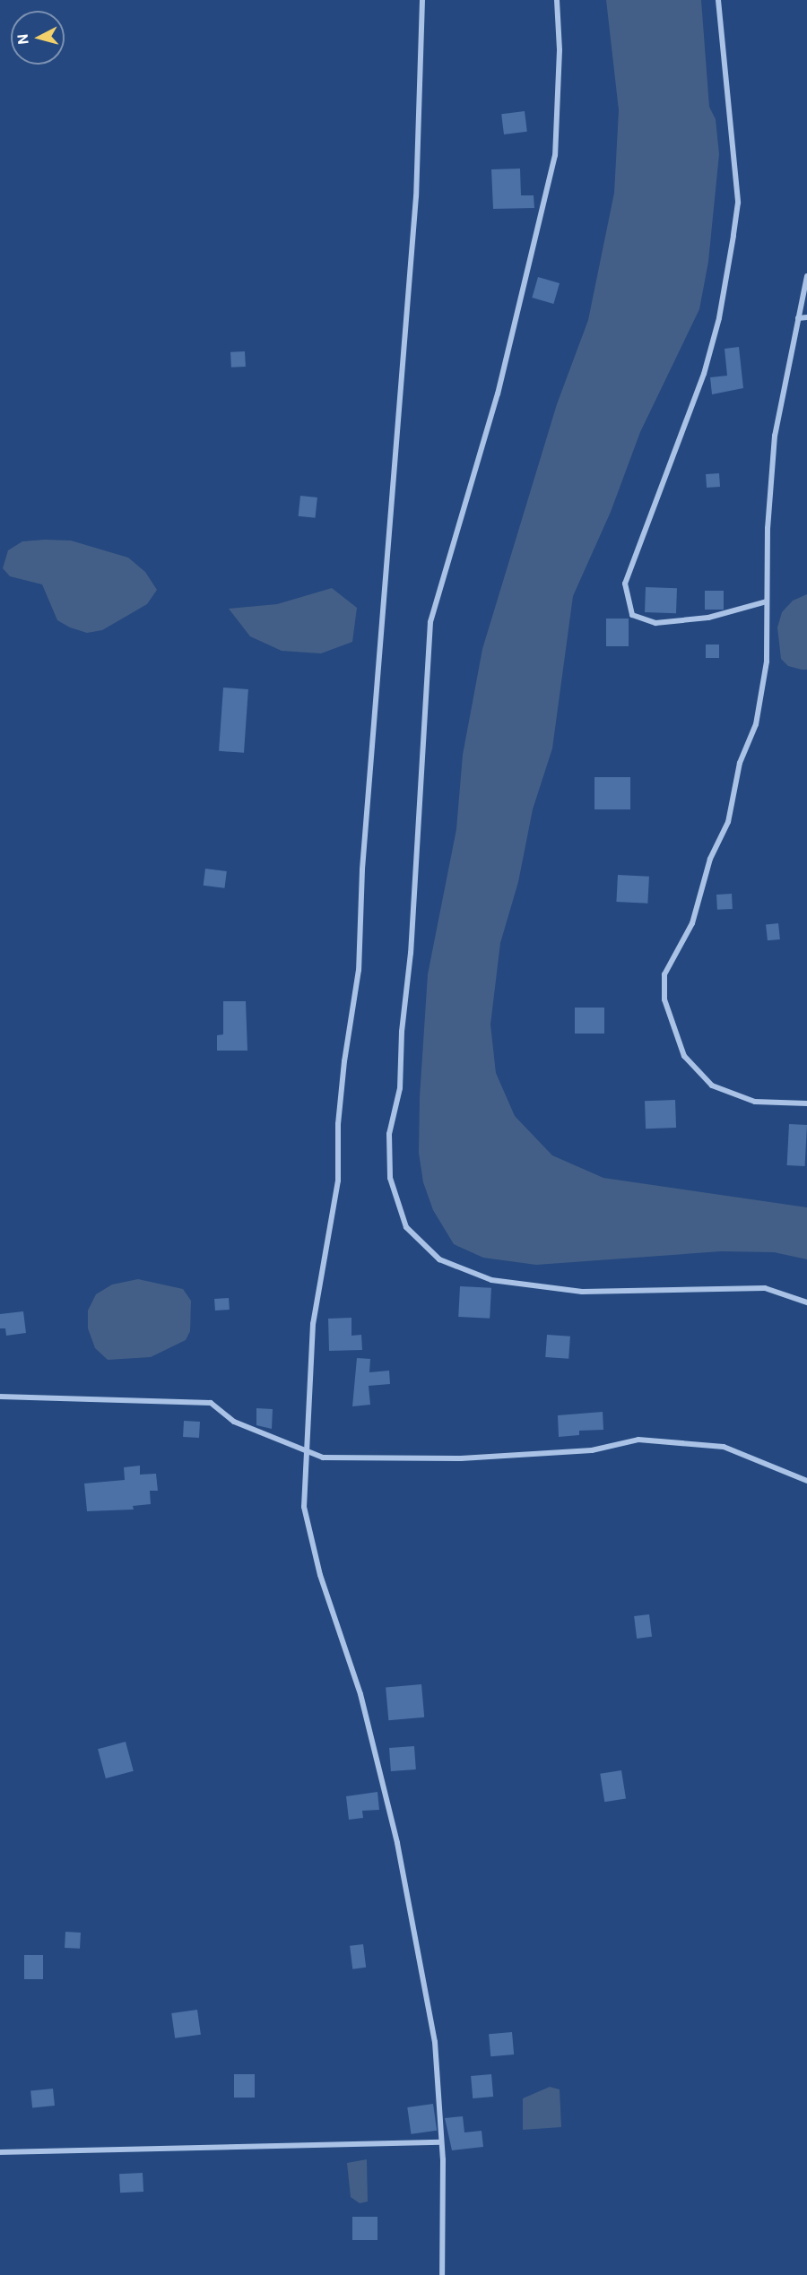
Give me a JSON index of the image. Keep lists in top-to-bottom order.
{
  "north": "left"
}
